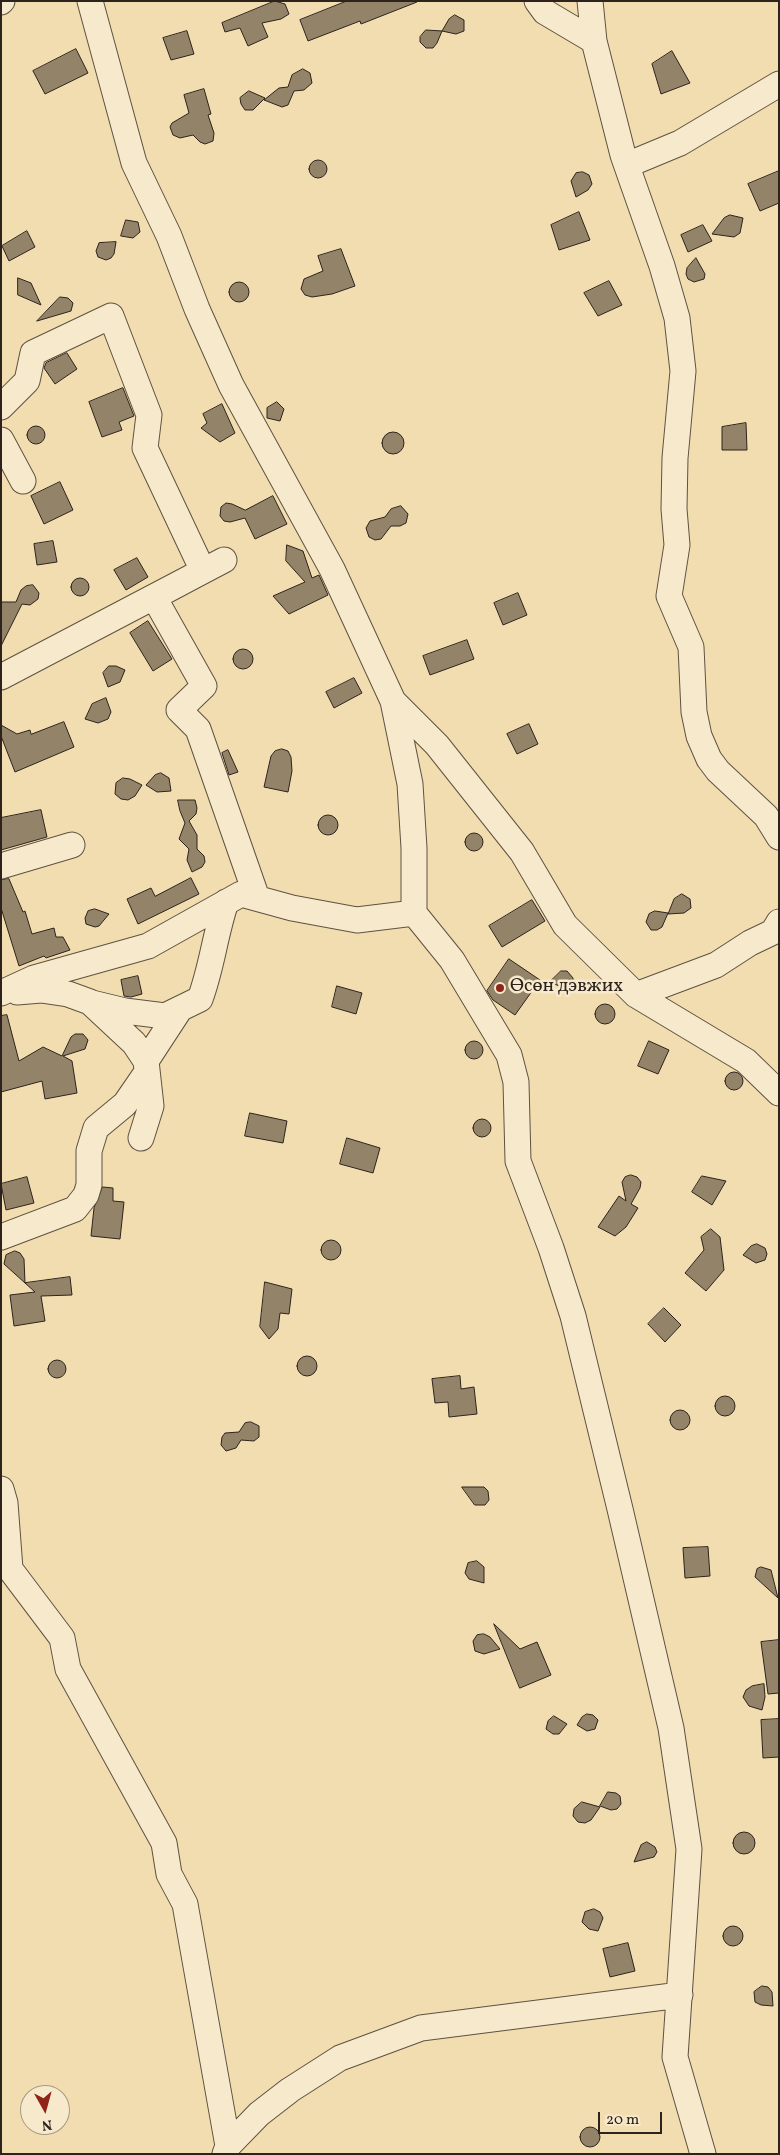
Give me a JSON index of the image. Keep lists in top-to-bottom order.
{
  "places": ["Өсөн дэвжих"],
  "scale_bar": "20 m",
  "north": "bottom"
}
